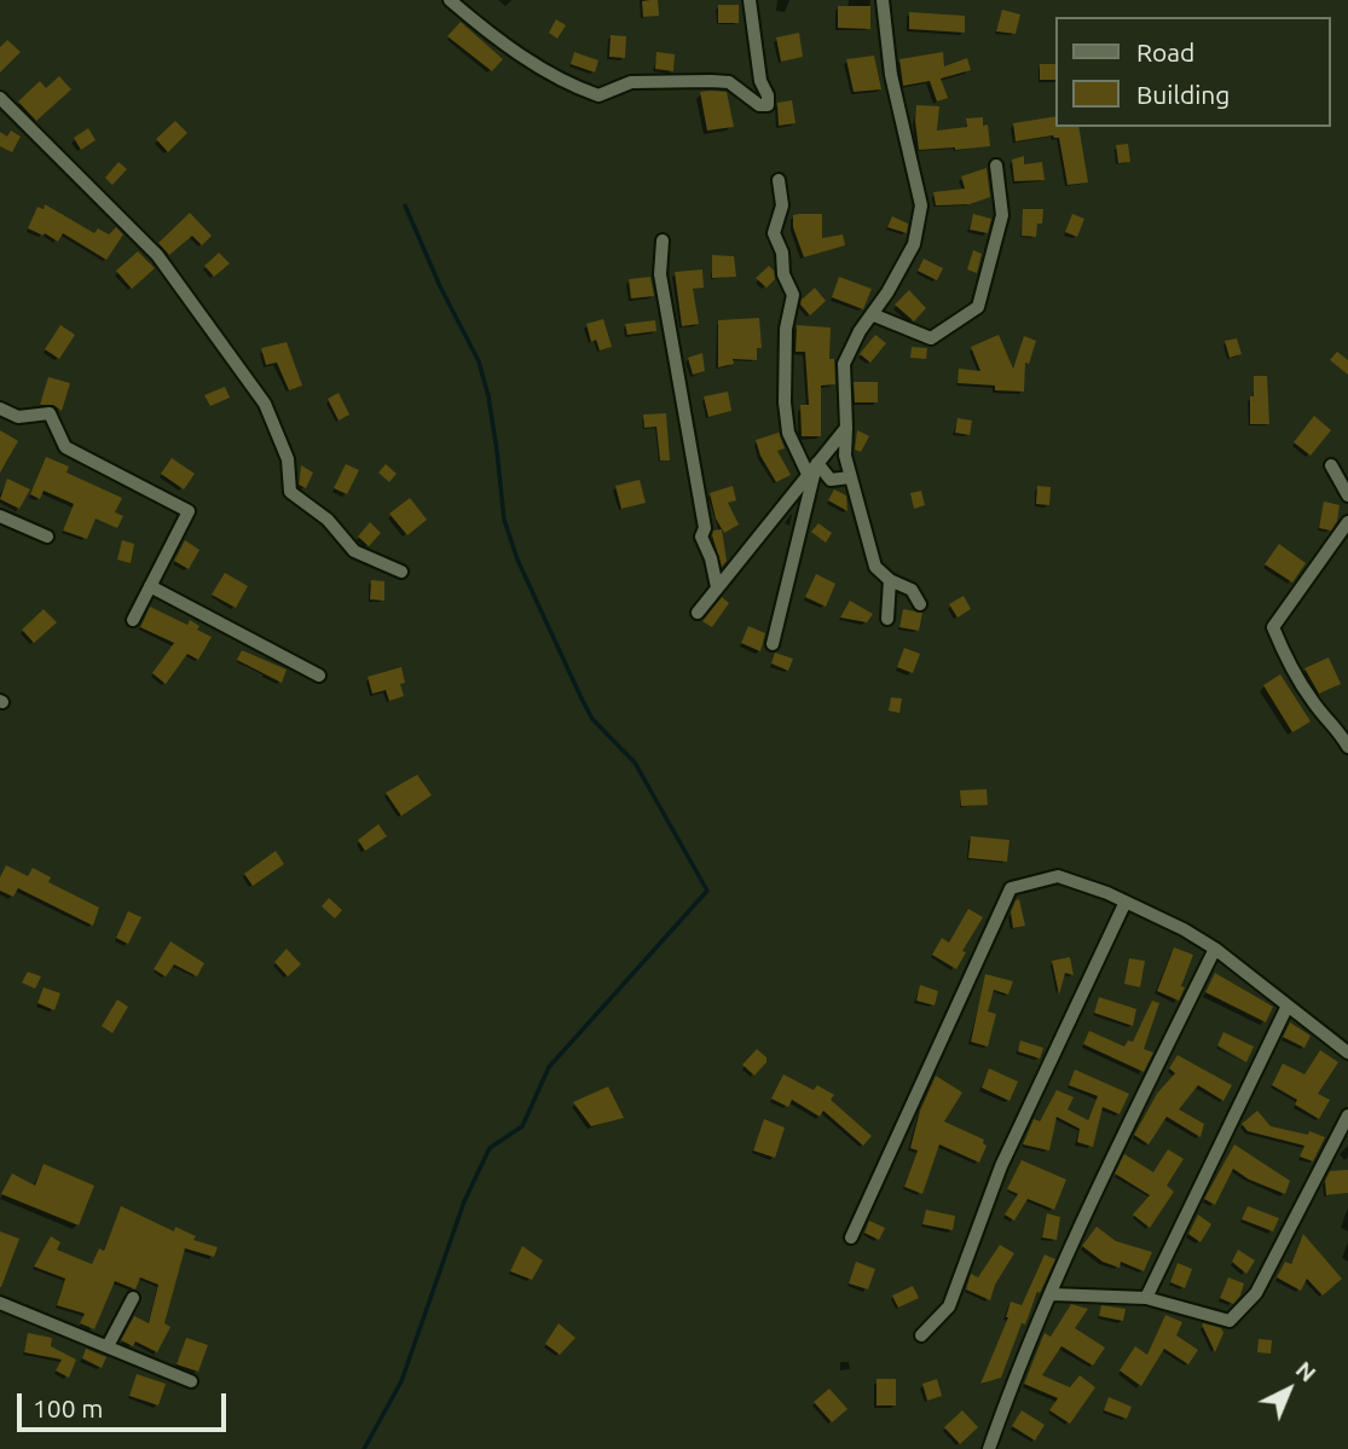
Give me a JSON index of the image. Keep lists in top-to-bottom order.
{
  "legend": ["Road", "Building"],
  "scale_bar": "100 m",
  "north": "top right"
}
